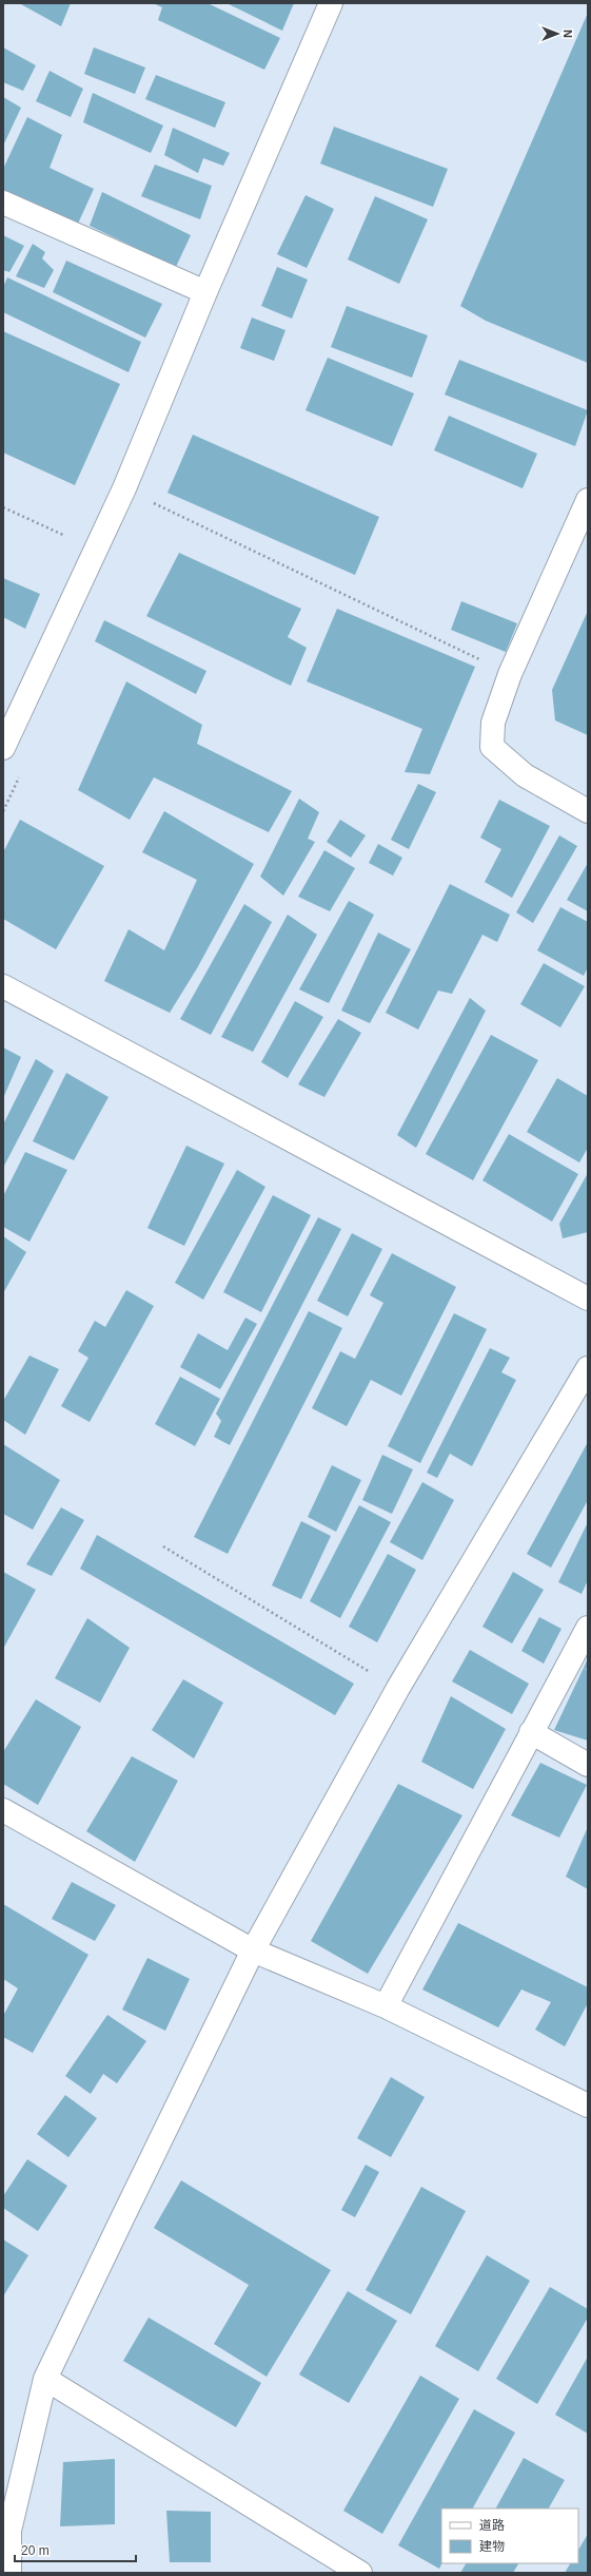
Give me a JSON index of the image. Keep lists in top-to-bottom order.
{
  "legend": ["道路", "建物"],
  "scale_bar": "20 m",
  "north": "right"
}
